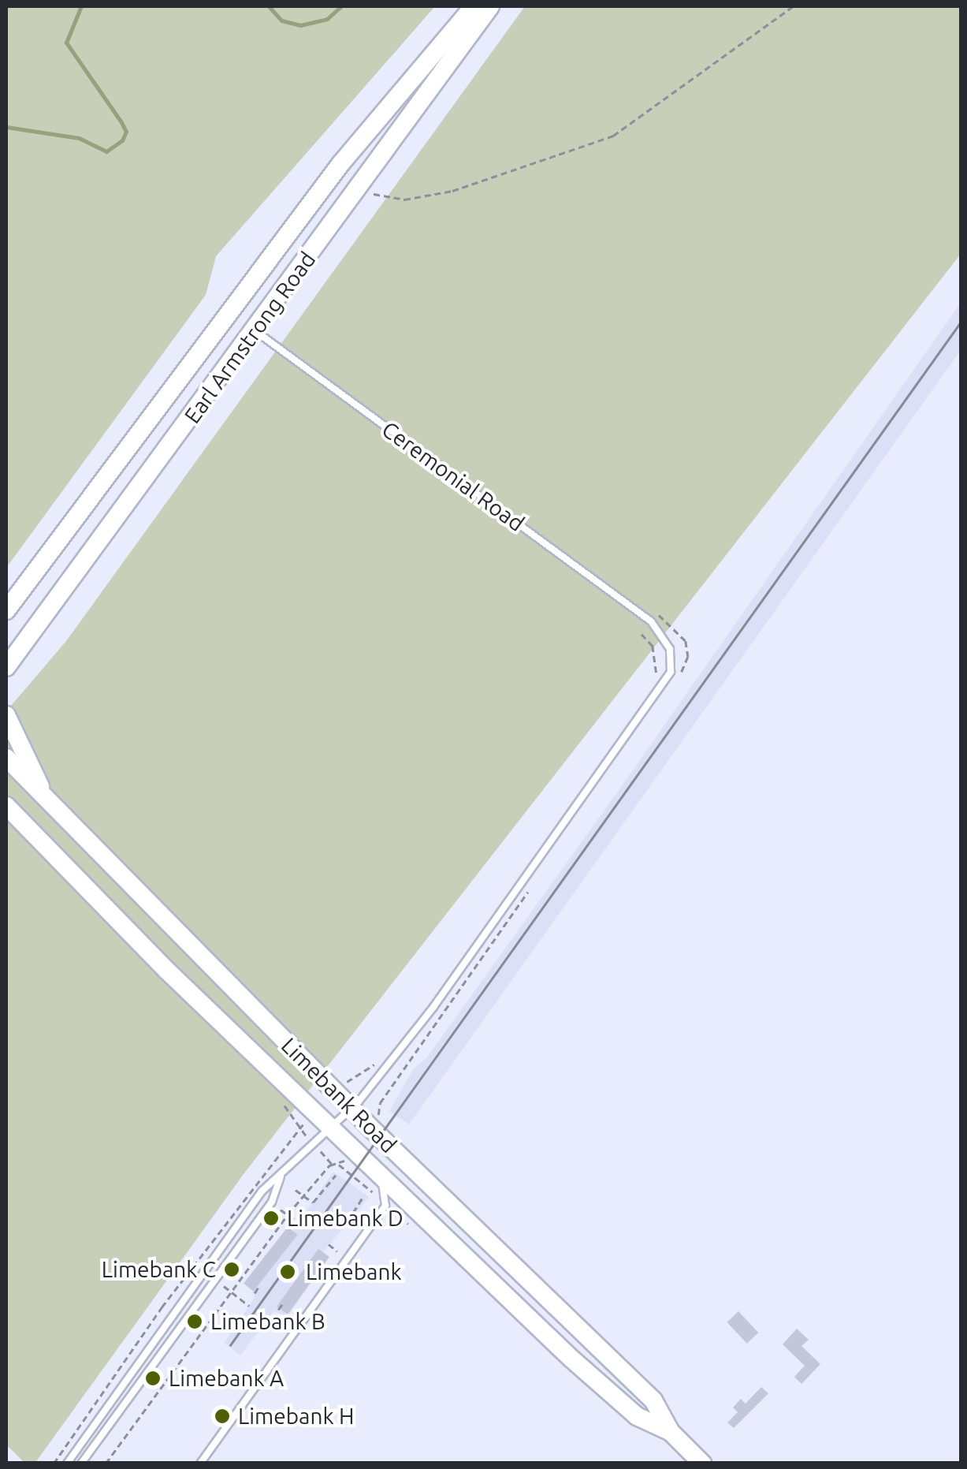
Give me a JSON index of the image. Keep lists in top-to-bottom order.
{
  "streets": {
    "main road": ["Earl Armstrong Road", "Limebank Road"],
    "lane": ["Ceremonial Road"]
  },
  "crossings": [
    ["Earl Armstrong Road", "Ceremonial Road"],
    ["Ceremonial Road", "Limebank Road"]
  ],
  "places": [
    "Limebank D",
    "Limebank C",
    "Limebank",
    "Limebank B",
    "Limebank A",
    "Limebank H"
  ]
}
